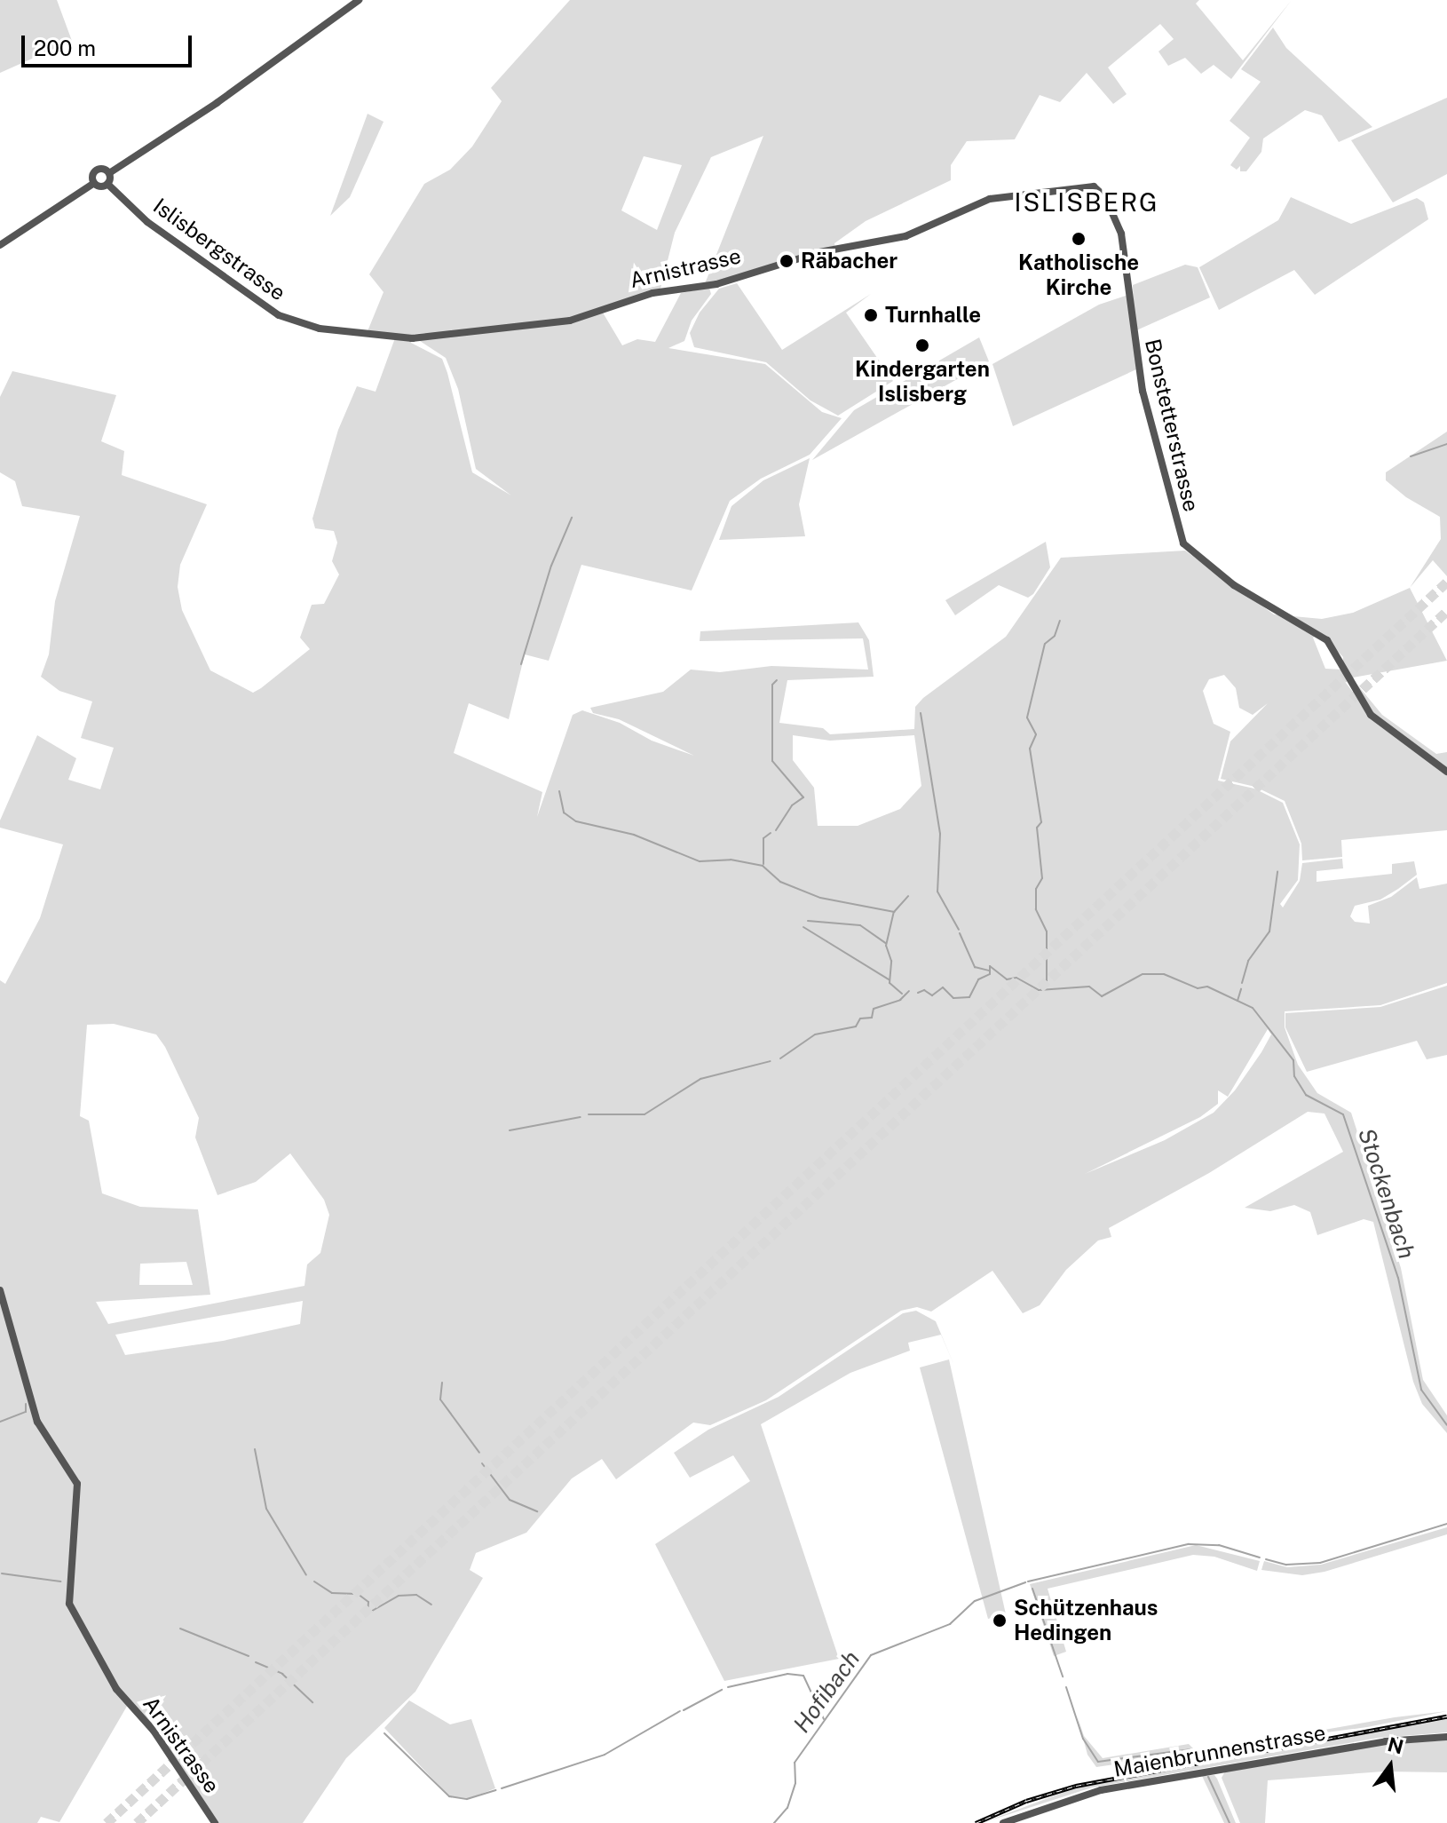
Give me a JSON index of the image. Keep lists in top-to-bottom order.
{
  "streets": {
    "street": [
      "Islisbergstrasse",
      "Arnistrasse",
      "Bonstetterstrasse",
      "Maienbrunnenstrasse"
    ]
  },
  "crossings": [
    ["Islisbergstrasse", "Arnistrasse"],
    ["Arnistrasse", "Bonstetterstrasse"]
  ],
  "districts": ["ISLISBERG"],
  "water": ["Stockenbach", "Hofibach"],
  "places": [
    "Katholische Kirche",
    "Räbacher",
    "Turnhalle",
    "Kindergarten Islisberg",
    "Schützenhaus Hedingen"
  ],
  "scale_bar": "200 m",
  "north": "top"
}
